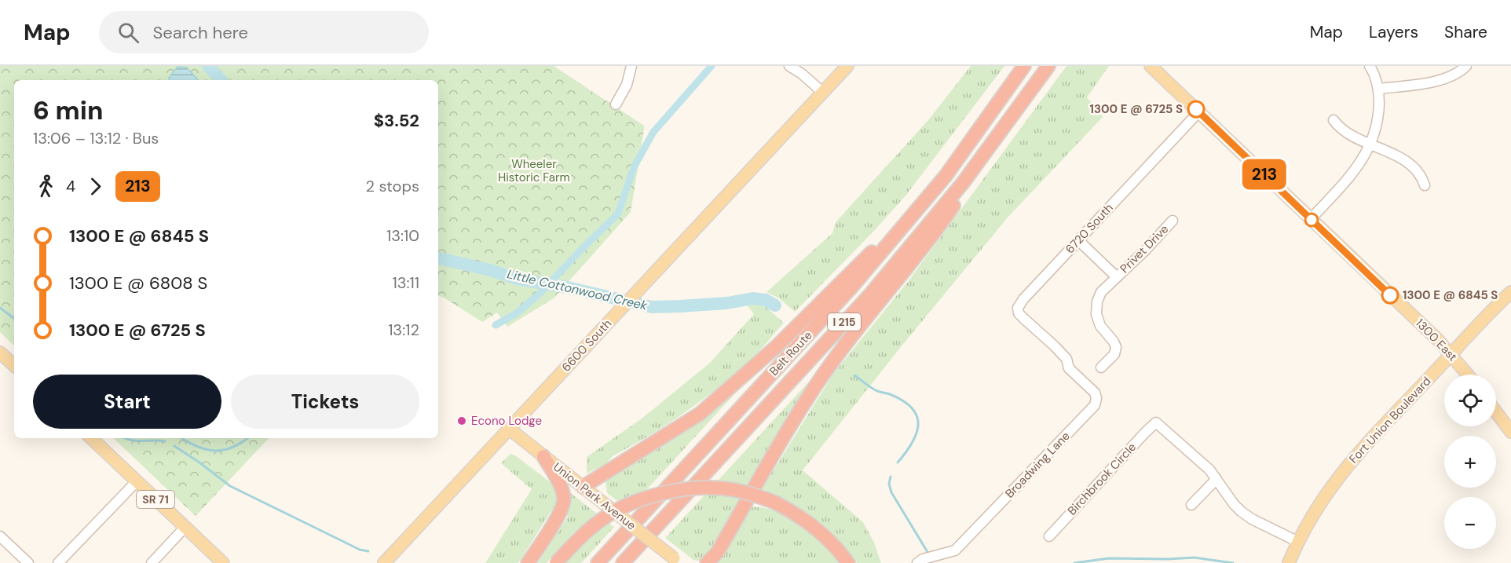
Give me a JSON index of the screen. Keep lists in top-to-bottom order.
{
  "streets": {
    "highway": ["I 215", "Belt Route"],
    "main road": [
      "1300 East",
      "6600 South",
      "Fort Union Boulevard",
      "Union Park Avenue",
      "SR 71"
    ],
    "street": [
      "6720 South",
      "Privet Drive",
      "Broadwing Lane",
      "Birchbrook Circle"
    ]
  },
  "crossings": [
    ["6720 South", "Privet Drive"],
    ["6720 South", "1300 East"],
    ["6720 South", "Broadwing Lane"],
    ["1300 East", "Fort Union Boulevard"],
    ["6600 South", "Union Park Avenue"]
  ],
  "water": ["Little Cottonwood Creek"],
  "parks": ["Wheeler Historic Farm"],
  "places": ["1300 E @ 6725 S", "1300 E @ 6845 S", "Econo Lodge"],
  "lines": ["bus line 213"],
  "page": {
    "header": "Map",
    "search": "Search here",
    "nav": ["Map", "Layers", "Share"],
    "on_map": "213",
    "heading": ["6 min", "13:06 – 13:12 · Bus", "$3.52"],
    "legs": ["4", "213", "2 stops"],
    "list": [
      {
        "name": "1300 E @ 6845 S",
        "value": "13:10"
      },
      {
        "name": "1300 E @ 6808 S",
        "value": "13:11"
      },
      {
        "name": "1300 E @ 6725 S",
        "value": "13:12"
      }
    ],
    "buttons": ["Start", "Tickets"],
    "map_buttons": ["+", "−"]
  }
}
